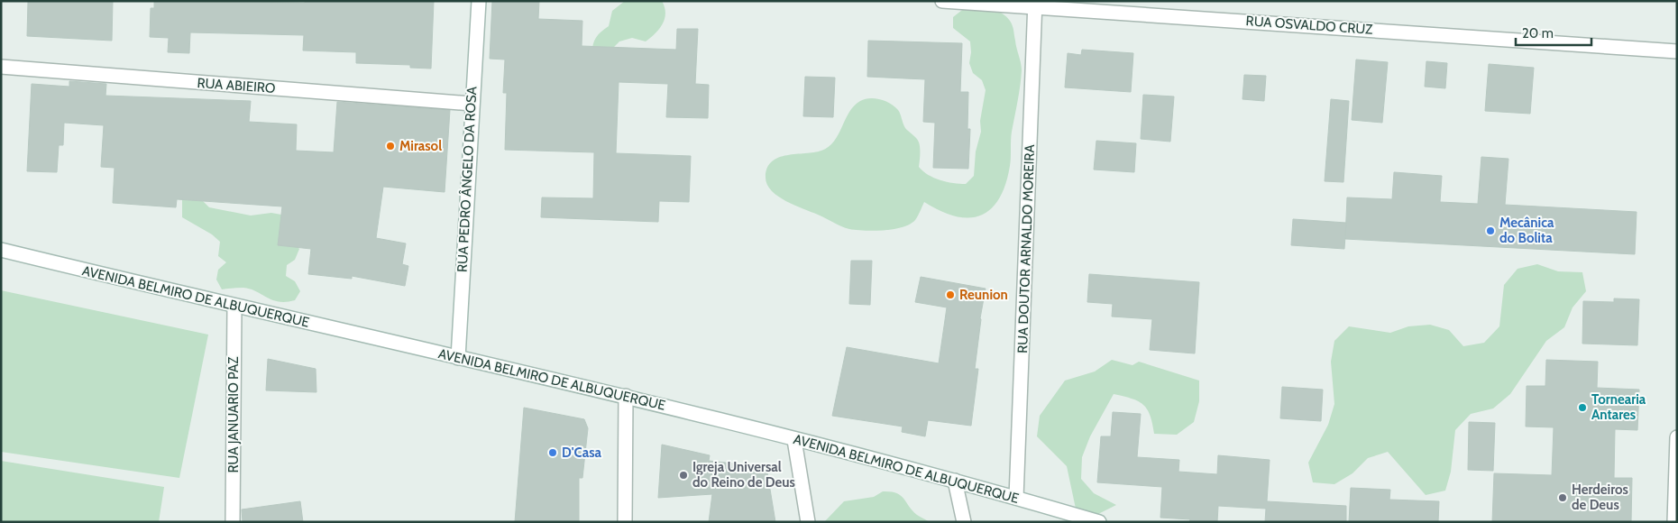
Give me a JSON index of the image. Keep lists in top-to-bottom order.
{
  "streets": {
    "street": [
      "RUA OSVALDO CRUZ",
      "RUA ABIEIRO",
      "RUA PEDRO ÂNGELO DA ROSA",
      "RUA DOUTOR ARNALDO MOREIRA",
      "AVENIDA BELMIRO DE ALBUQUERQUE",
      "RUA JANUARIO PAZ"
    ]
  },
  "crossings": [
    ["RUA OSVALDO CRUZ", "RUA DOUTOR ARNALDO MOREIRA"],
    ["RUA ABIEIRO", "RUA PEDRO ÂNGELO DA ROSA"],
    ["RUA PEDRO ÂNGELO DA ROSA", "AVENIDA BELMIRO DE ALBUQUERQUE"],
    ["RUA DOUTOR ARNALDO MOREIRA", "AVENIDA BELMIRO DE ALBUQUERQUE"],
    ["AVENIDA BELMIRO DE ALBUQUERQUE", "RUA JANUARIO PAZ"]
  ],
  "places": [
    "Mirasol",
    "Mecânica do Bolita",
    "Reunion",
    "Tornearia Antares",
    "D'Casa",
    "Igreja Universal do Reino de Deus",
    "Herdeiros de Deus"
  ],
  "scale_bar": "20 m"
}
